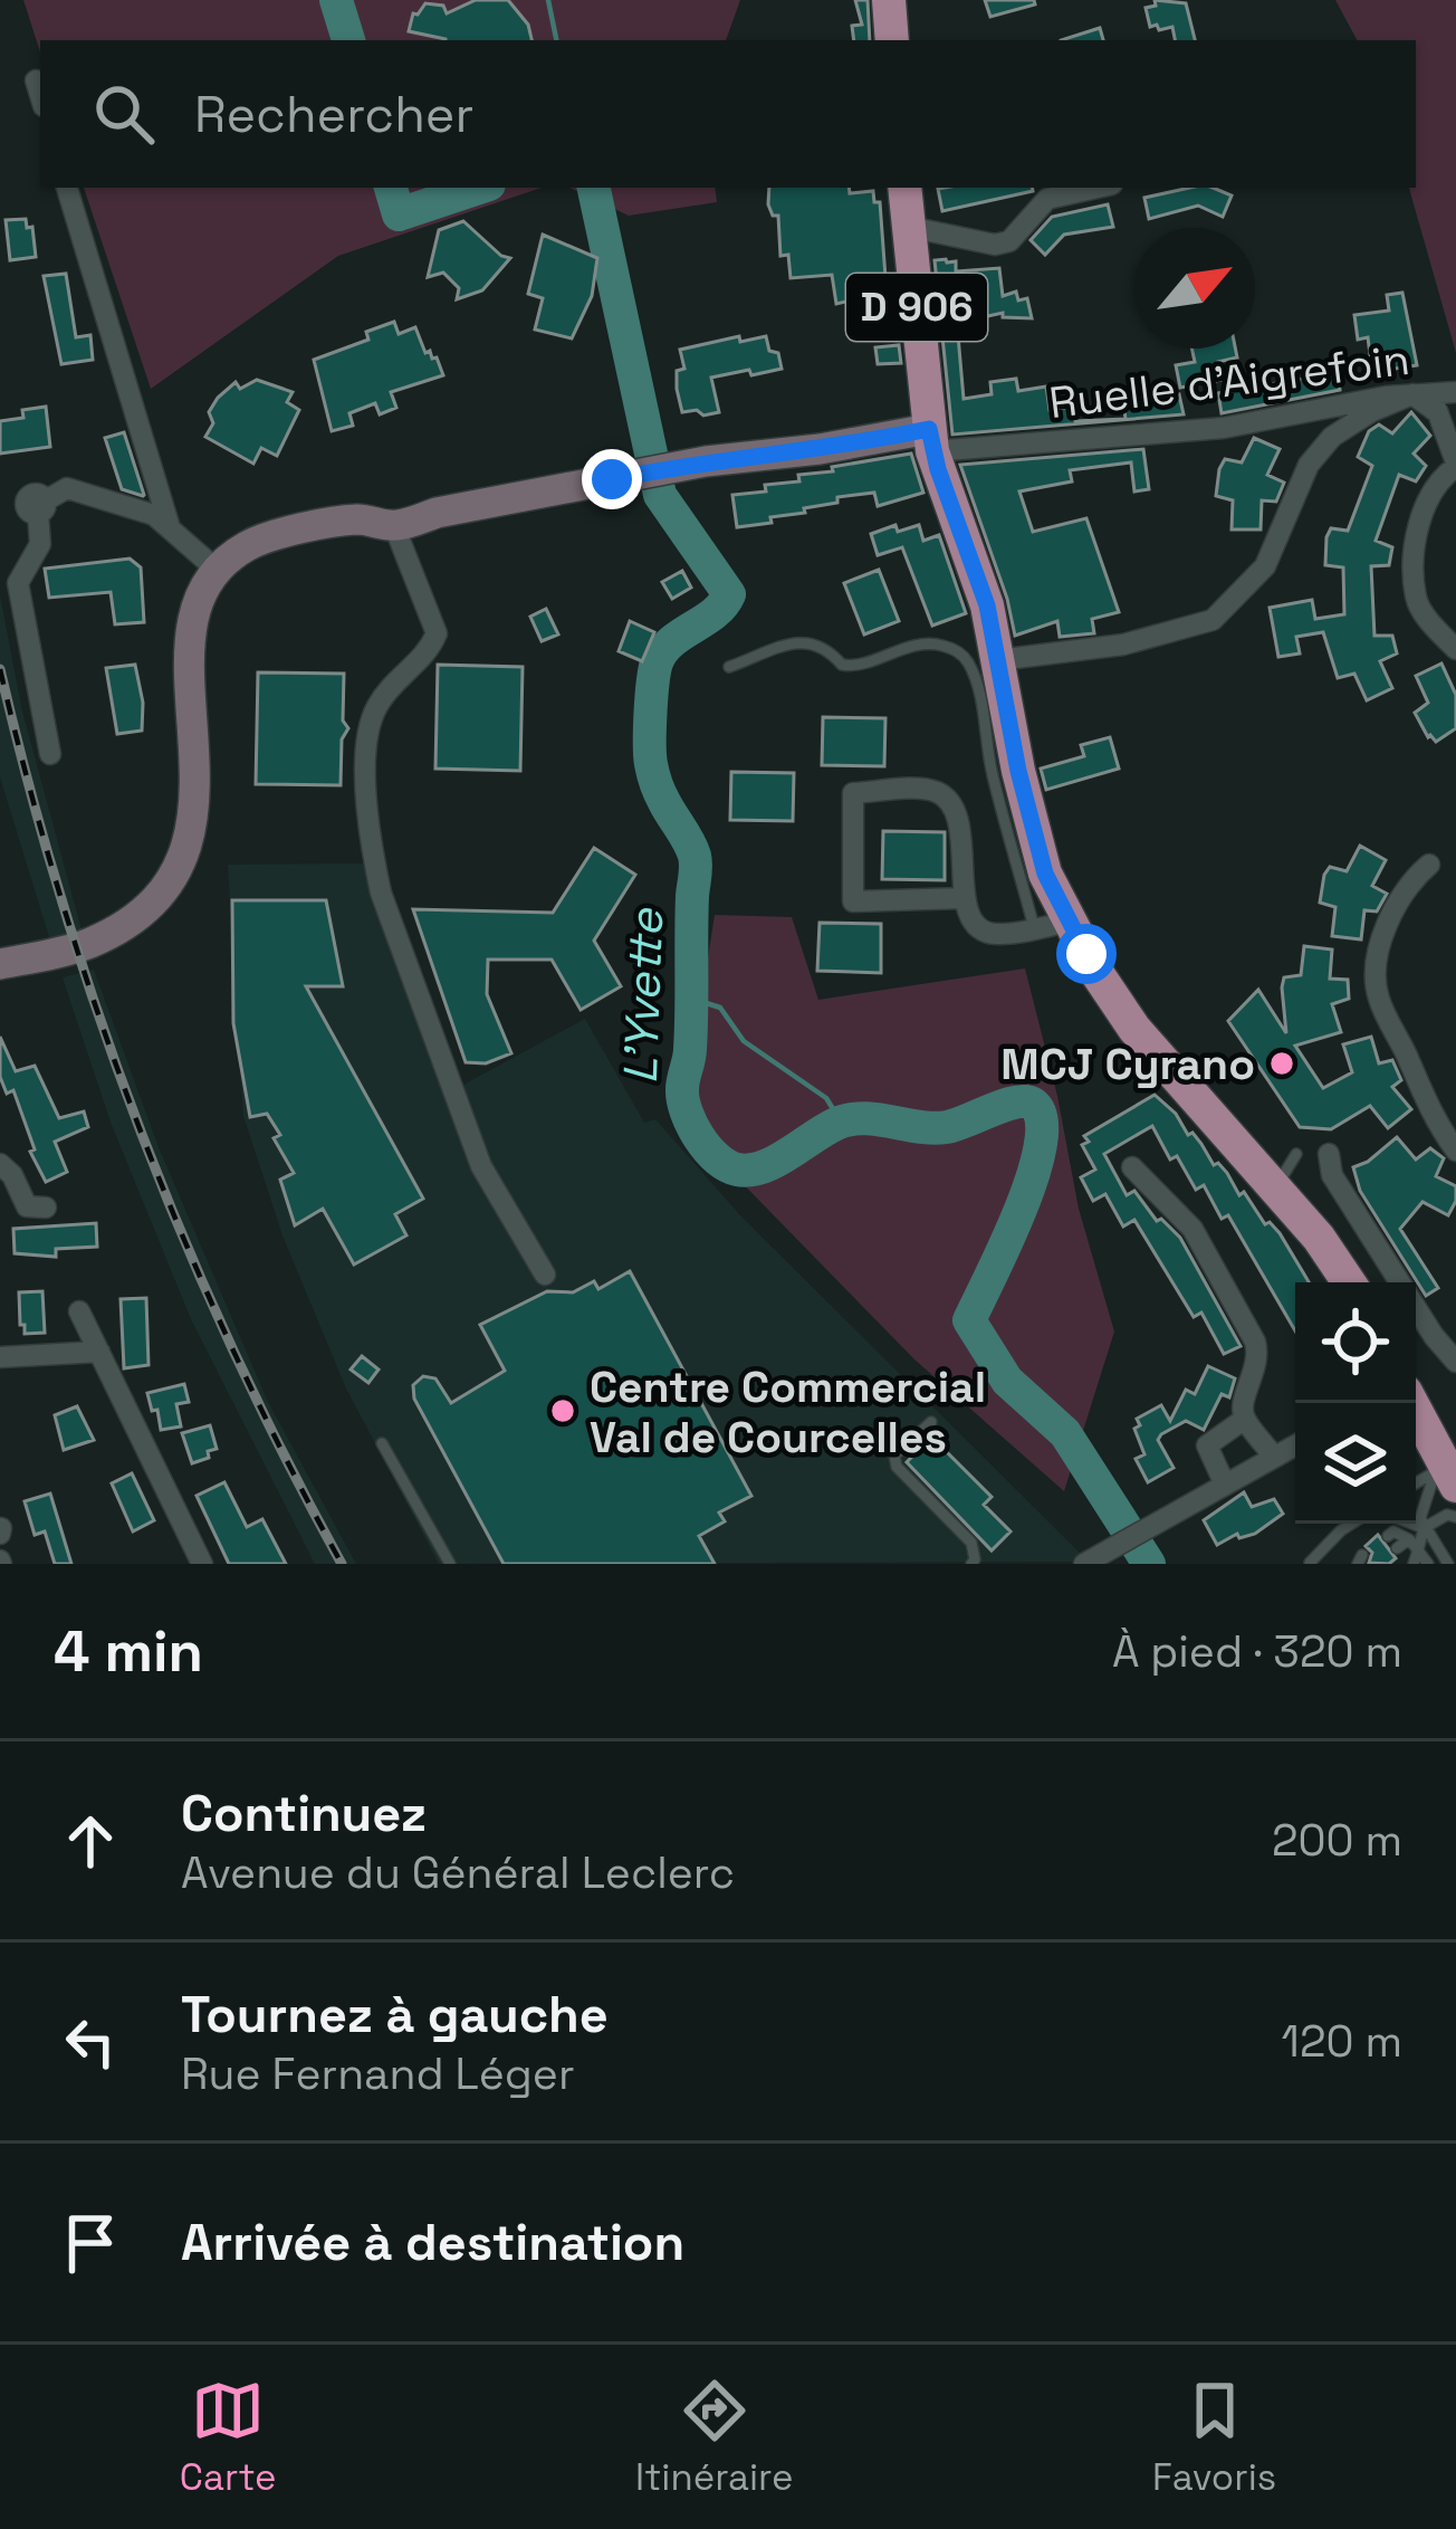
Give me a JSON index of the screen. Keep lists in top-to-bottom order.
{
  "streets": {
    "main road": ["D 906"],
    "street": ["Ruelle d'Aigrefoin"]
  },
  "crossings": [
    ["D 906", "Ruelle d'Aigrefoin"]
  ],
  "water": ["L'Yvette"],
  "places": ["MCJ Cyrano", "Centre Commercial Val de Courcelles"],
  "north": "top right",
  "page": {
    "search": "Rechercher",
    "heading": ["4 min", "À pied · 320 m"],
    "list": [
      ["Continuez", "Avenue du Général Leclerc", "200 m"],
      ["Tournez à gauche", "Rue Fernand Léger", "120 m"],
      "Arrivée à destination"
    ],
    "nav": ["Carte", "Itinéraire", "Favoris"]
  }
}
